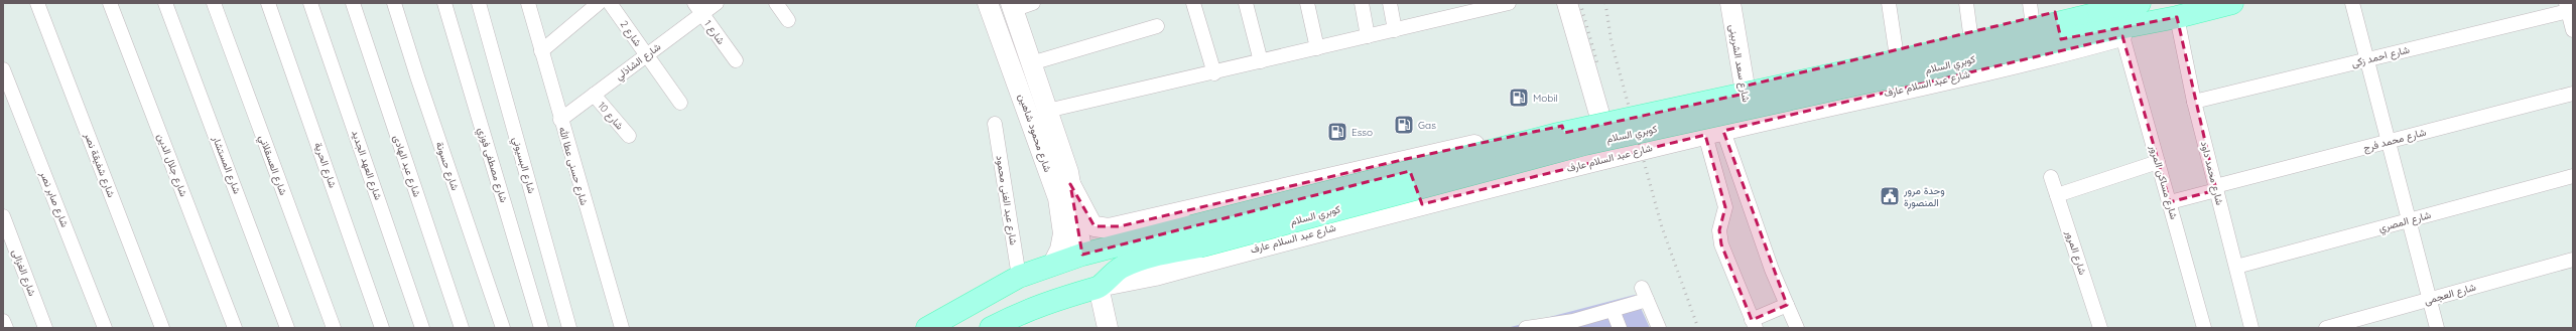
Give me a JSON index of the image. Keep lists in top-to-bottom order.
{
  "streets": {
    "main road": [
      "شارع سعد الشربينى",
      "كوبري السلام",
      "شارع عبد السلام عارف",
      "شارع محمود شاهين"
    ],
    "street": [
      "شارع 1",
      "شارع 2",
      "شارع احمد زكى",
      "شارع الشاذلي",
      "شارع 10",
      "شارع محمد فرج",
      "شارع شفيقة نصر",
      "شارع جلال الدين",
      "شارع المستشار",
      "شارع العسقلاني",
      "شارع الحرية",
      "شارع العهد الجديد",
      "شارع مصطفى فوزي",
      "شارع البسيوني",
      "شارع عبد الهادى",
      "شارع حسونة",
      "شارع حسنى عطا الله",
      "شارع محمد داود",
      "شارع مساكن المرور",
      "شارع صابر نصر",
      "شارع عبد الغنى محمود",
      "شارع المصري",
      "شارع المرور",
      "شارع الغزالى",
      "شارع العجمى"
    ]
  },
  "crossings": [
    ["شارع 1", "شارع الشاذلي"],
    ["شارع 2", "شارع الشاذلي"],
    ["شارع احمد زكى", "شارع محمد داود"],
    ["شارع الشاذلي", "شارع 10"],
    ["شارع الشاذلي", "شارع حسنى عطا الله"],
    ["شارع سعد الشربينى", "شارع عبد السلام عارف"],
    ["كوبري السلام", "شارع عبد السلام عارف"],
    ["كوبري السلام", "شارع محمود شاهين"],
    ["كوبري السلام", "شارع محمد داود"],
    ["شارع عبد السلام عارف", "شارع محمد داود"],
    ["شارع عبد السلام عارف", "شارع مساكن المرور"],
    ["شارع محمد فرج", "شارع محمد داود"],
    ["شارع محمد فرج", "شارع مساكن المرور"],
    ["شارع محمد داود", "شارع المصري"]
  ],
  "places": {
    "fuel station": ["Mobil", "Gas", "Esso"],
    "public building": ["وحدة مرور المنصورة"]
  }
}
